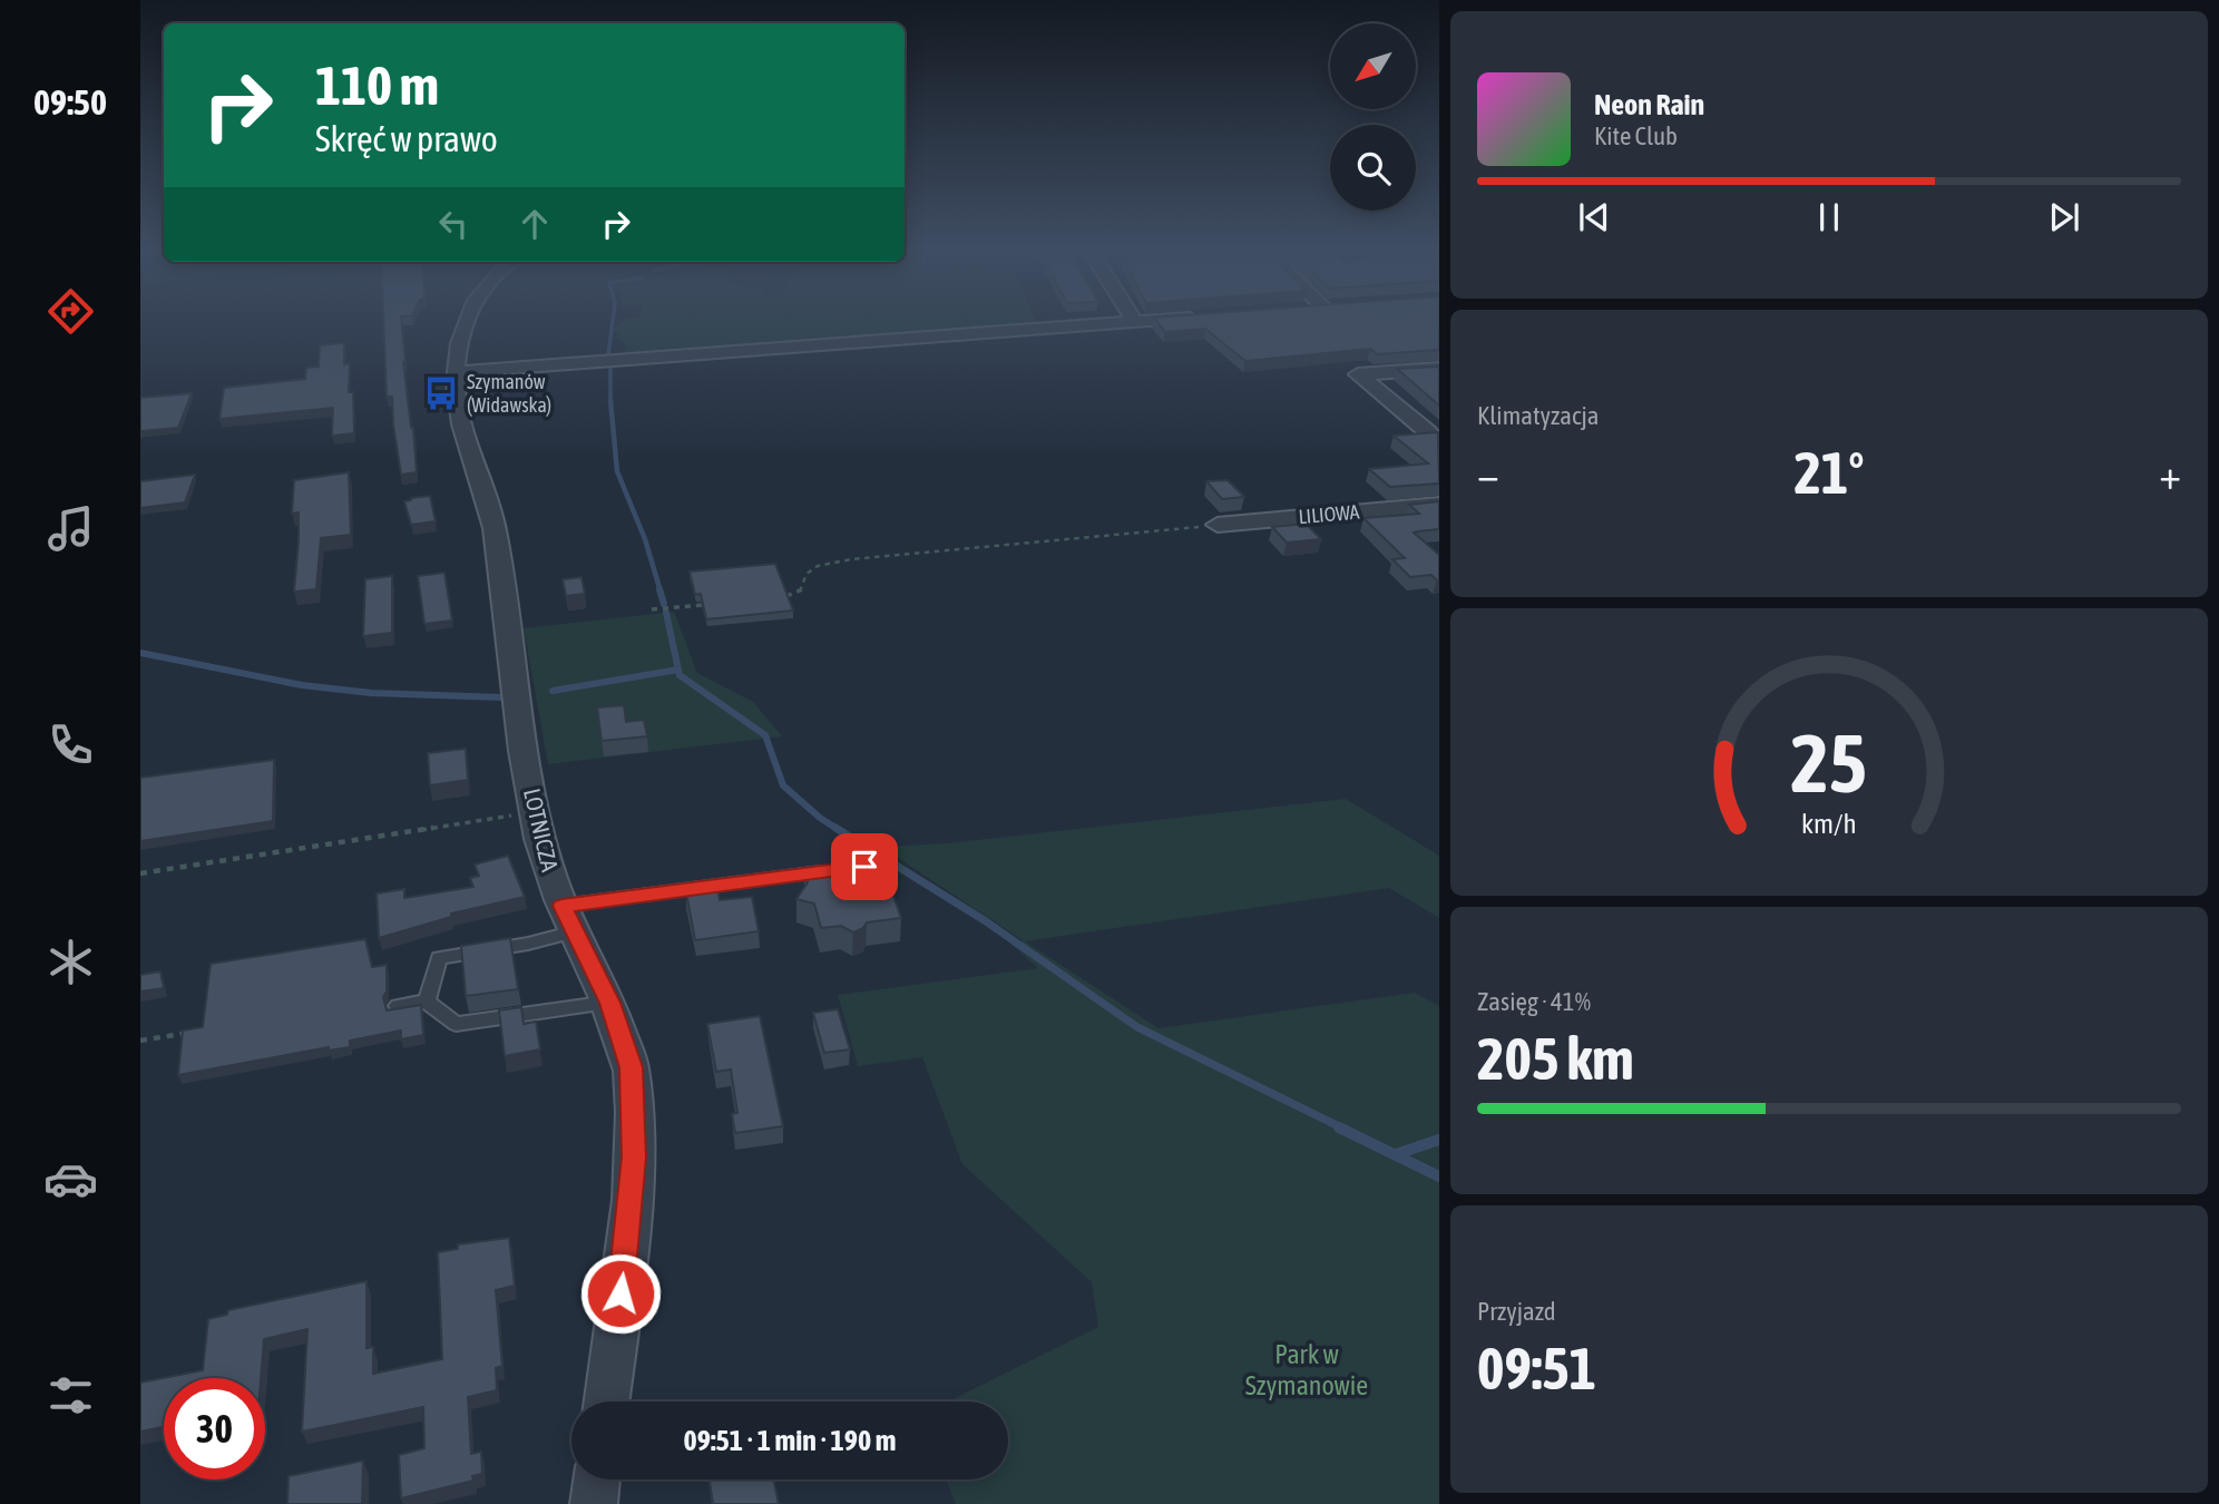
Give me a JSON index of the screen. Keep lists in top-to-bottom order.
{
  "streets": {
    "street": ["LILIOWA", "LOTNICZA"]
  },
  "parks": ["Park w Szymanowie"],
  "places": {
    "bus stop": ["Szymanów (Widawska)"]
  },
  "north": "bottom left",
  "page": {
    "tabs": "09:50",
    "turn": ["110 m", "Skręć w prawo"],
    "song": ["Neon Rain", "Kite Club"],
    "tile": [
      "Klimatyzacja",
      ["Zasięg · 41%", "205 km"],
      ["Przyjazd", "09:51"]
    ],
    "heat": ["−", "21°", "+"],
    "limit": "30",
    "trip": "09:51 · 1 min · 190 m",
    "gauge": ["25", "km/h"]
  }
}
